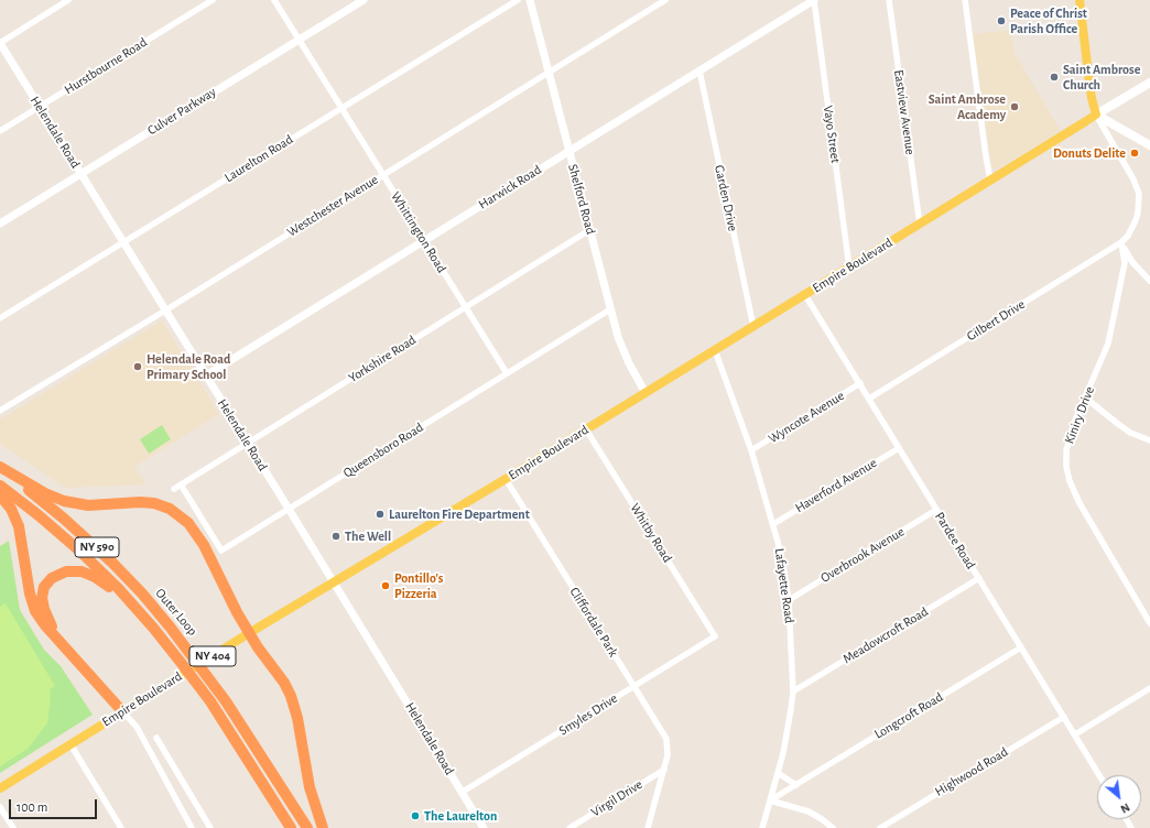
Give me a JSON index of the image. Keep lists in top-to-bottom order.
{
  "streets": {
    "highway": ["NY 590", "Outer Loop"],
    "main road": ["Empire Boulevard", "NY 404"],
    "street": [
      "Hurstbourne Road",
      "Culver Parkway",
      "Eastview Avenue",
      "Helendale Road",
      "Vayo Street",
      "Laurelton Road",
      "Harwick Road",
      "Garden Drive",
      "Shelford Road",
      "Westchester Avenue",
      "Whittington Road",
      "Gilbert Drive",
      "Yorkshire Road",
      "Kiniry Drive",
      "Wyncote Avenue",
      "Queensboro Road",
      "Haverford Avenue",
      "Whitby Road",
      "Pardee Road",
      "Overbrook Avenue",
      "Lafayette Road",
      "Cliffordale Park",
      "Meadowcroft Road",
      "Smyles Drive",
      "Longcroft Road",
      "Highwood Road",
      "Virgil Drive"
    ]
  },
  "crossings": [
    ["Hurstbourne Road", "Helendale Road"],
    ["Culver Parkway", "Helendale Road"],
    ["Culver Parkway", "Whittington Road"],
    ["Eastview Avenue", "Empire Boulevard"],
    ["Helendale Road", "Laurelton Road"],
    ["Helendale Road", "Harwick Road"],
    ["Helendale Road", "Westchester Avenue"],
    ["Helendale Road", "Empire Boulevard"],
    ["Helendale Road", "Yorkshire Road"],
    ["Helendale Road", "Queensboro Road"],
    ["Helendale Road", "Smyles Drive"],
    ["Vayo Street", "Harwick Road"],
    ["Vayo Street", "Empire Boulevard"],
    ["Laurelton Road", "Whittington Road"],
    ["Harwick Road", "Garden Drive"],
    ["Harwick Road", "Shelford Road"],
    ["Harwick Road", "Whittington Road"],
    ["Garden Drive", "Empire Boulevard"],
    ["Shelford Road", "Westchester Avenue"],
    ["Shelford Road", "Empire Boulevard"],
    ["Shelford Road", "Yorkshire Road"],
    ["Shelford Road", "Queensboro Road"],
    ["Westchester Avenue", "Whittington Road"],
    ["Whittington Road", "Yorkshire Road"],
    ["Whittington Road", "Queensboro Road"],
    ["Empire Boulevard", "Whitby Road"],
    ["Empire Boulevard", "Pardee Road"],
    ["Empire Boulevard", "Lafayette Road"],
    ["Empire Boulevard", "Cliffordale Park"],
    ["Gilbert Drive", "Kiniry Drive"],
    ["Gilbert Drive", "Pardee Road"],
    ["Yorkshire Road", "Queensboro Road"],
    ["Wyncote Avenue", "Pardee Road"],
    ["Wyncote Avenue", "Lafayette Road"],
    ["Haverford Avenue", "Pardee Road"],
    ["Haverford Avenue", "Lafayette Road"],
    ["Whitby Road", "Smyles Drive"],
    ["Pardee Road", "Overbrook Avenue"],
    ["Pardee Road", "Meadowcroft Road"],
    ["Pardee Road", "Longcroft Road"],
    ["Pardee Road", "Highwood Road"],
    ["Overbrook Avenue", "Lafayette Road"],
    ["Lafayette Road", "Meadowcroft Road"],
    ["Lafayette Road", "Longcroft Road"],
    ["Cliffordale Park", "Smyles Drive"],
    ["Cliffordale Park", "Virgil Drive"]
  ],
  "places": [
    "Peace of Christ Parish Office",
    "Saint Ambrose Church",
    "Saint Ambrose Academy",
    "Donuts Delite",
    "Helendale Road Primary School",
    "Laurelton Fire Department",
    "The Well",
    "Pontillo's Pizzeria",
    "The Laurelton"
  ],
  "scale_bar": "100 m",
  "north": "bottom right"
}
